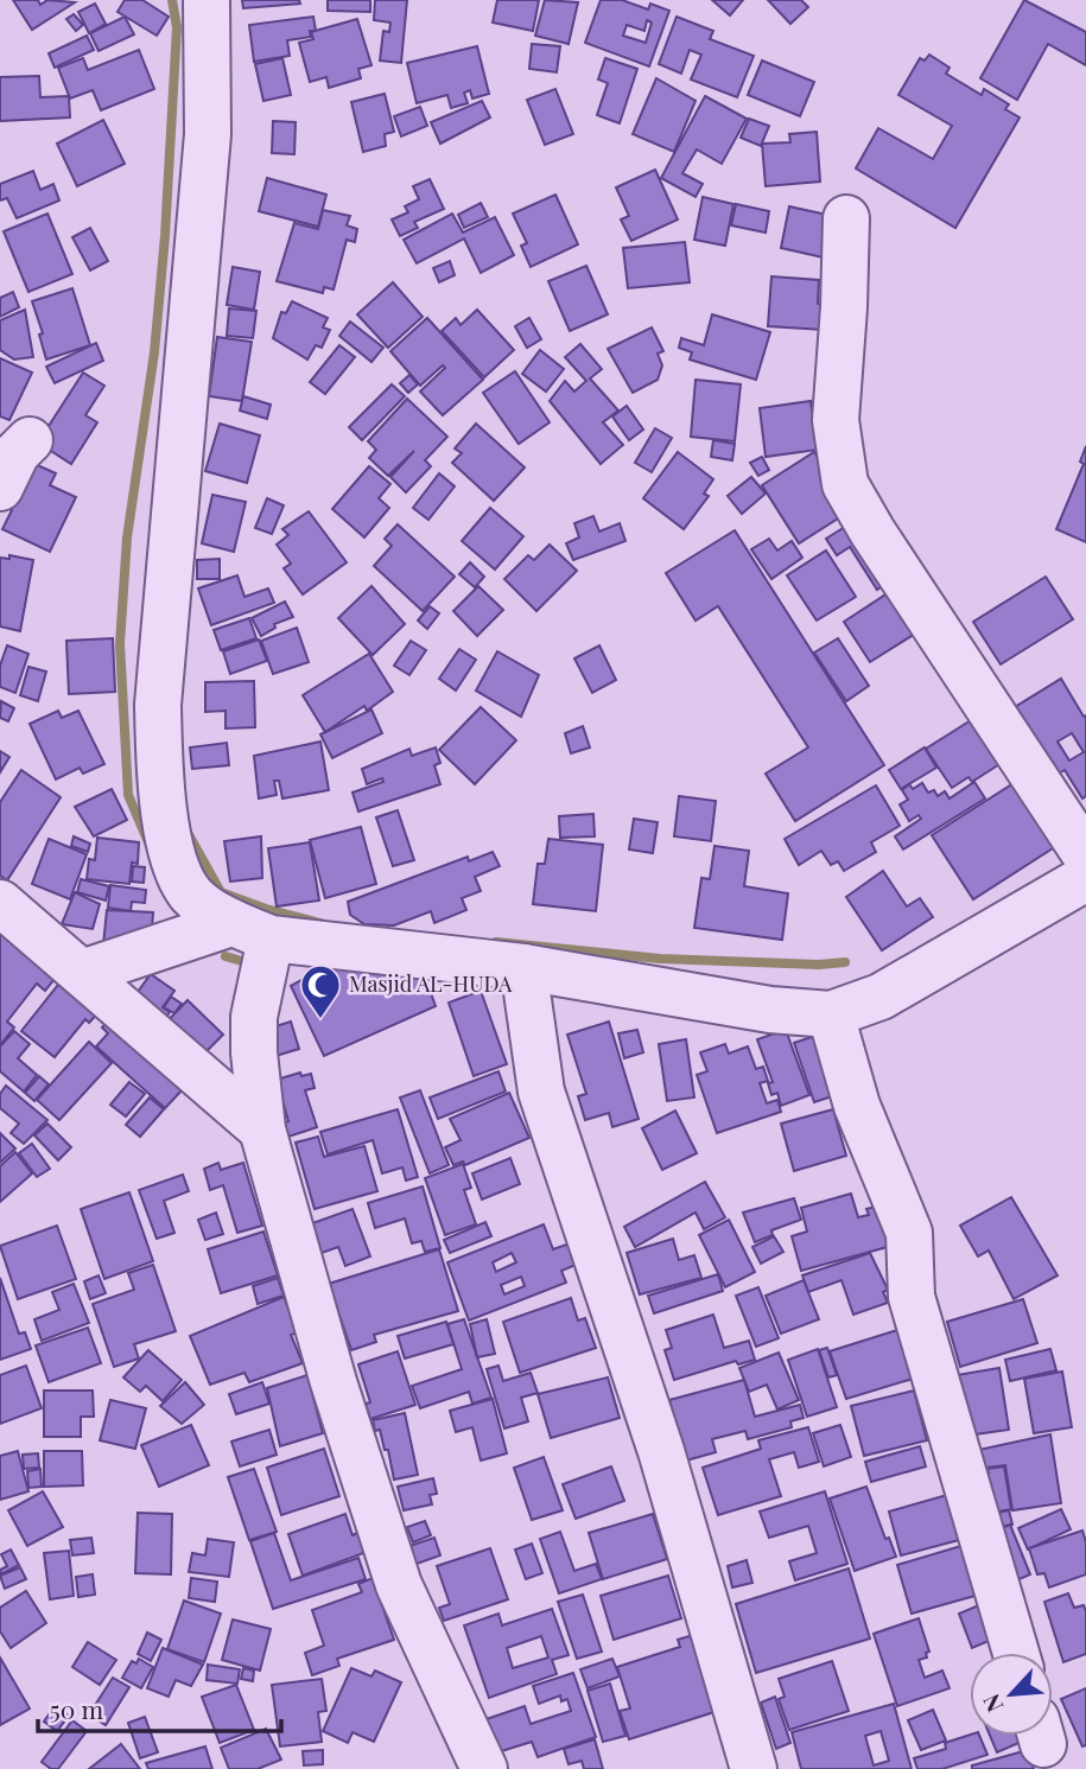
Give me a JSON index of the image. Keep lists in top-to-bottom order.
{
  "places": {
    "mosque": ["Masjid AL-HUDA"]
  },
  "scale_bar": "50 m",
  "north": "bottom left"
}
